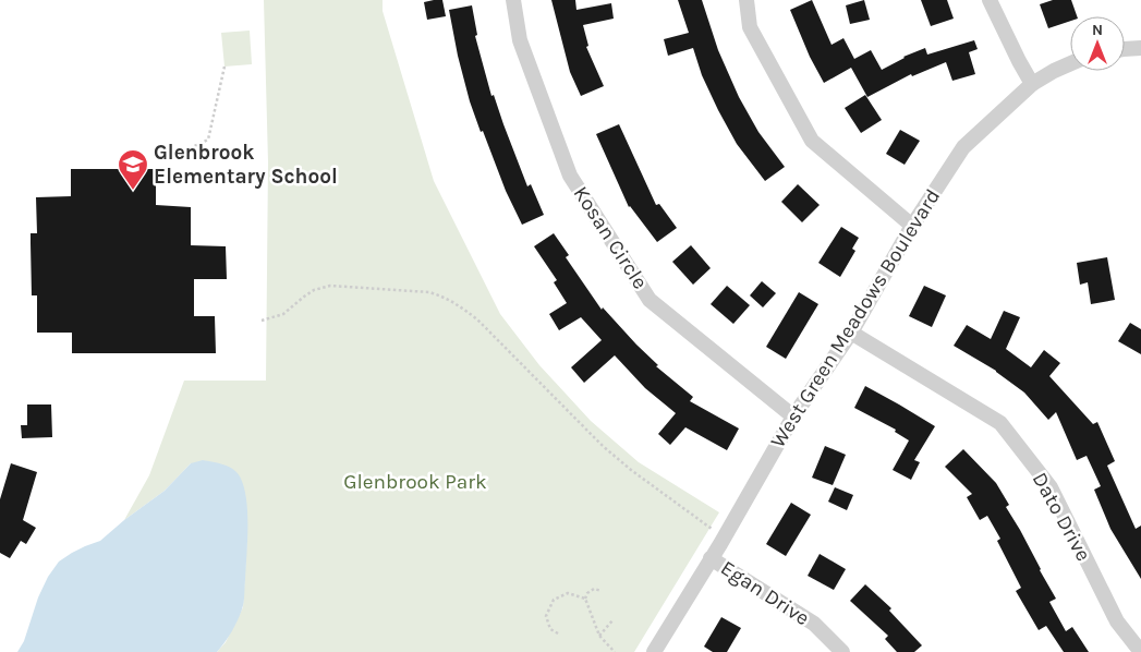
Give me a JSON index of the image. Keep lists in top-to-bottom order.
{
  "streets": {
    "street": [
      "Kosan Circle",
      "West Green Meadows Boulevard",
      "Dato Drive",
      "Egan Drive"
    ]
  },
  "crossings": [
    ["Kosan Circle", "West Green Meadows Boulevard"],
    ["West Green Meadows Boulevard", "Dato Drive"],
    ["West Green Meadows Boulevard", "Egan Drive"]
  ],
  "parks": ["Glenbrook Park"],
  "places": {
    "school or university": ["Glenbrook Elementary School"]
  },
  "north": "top"
}
